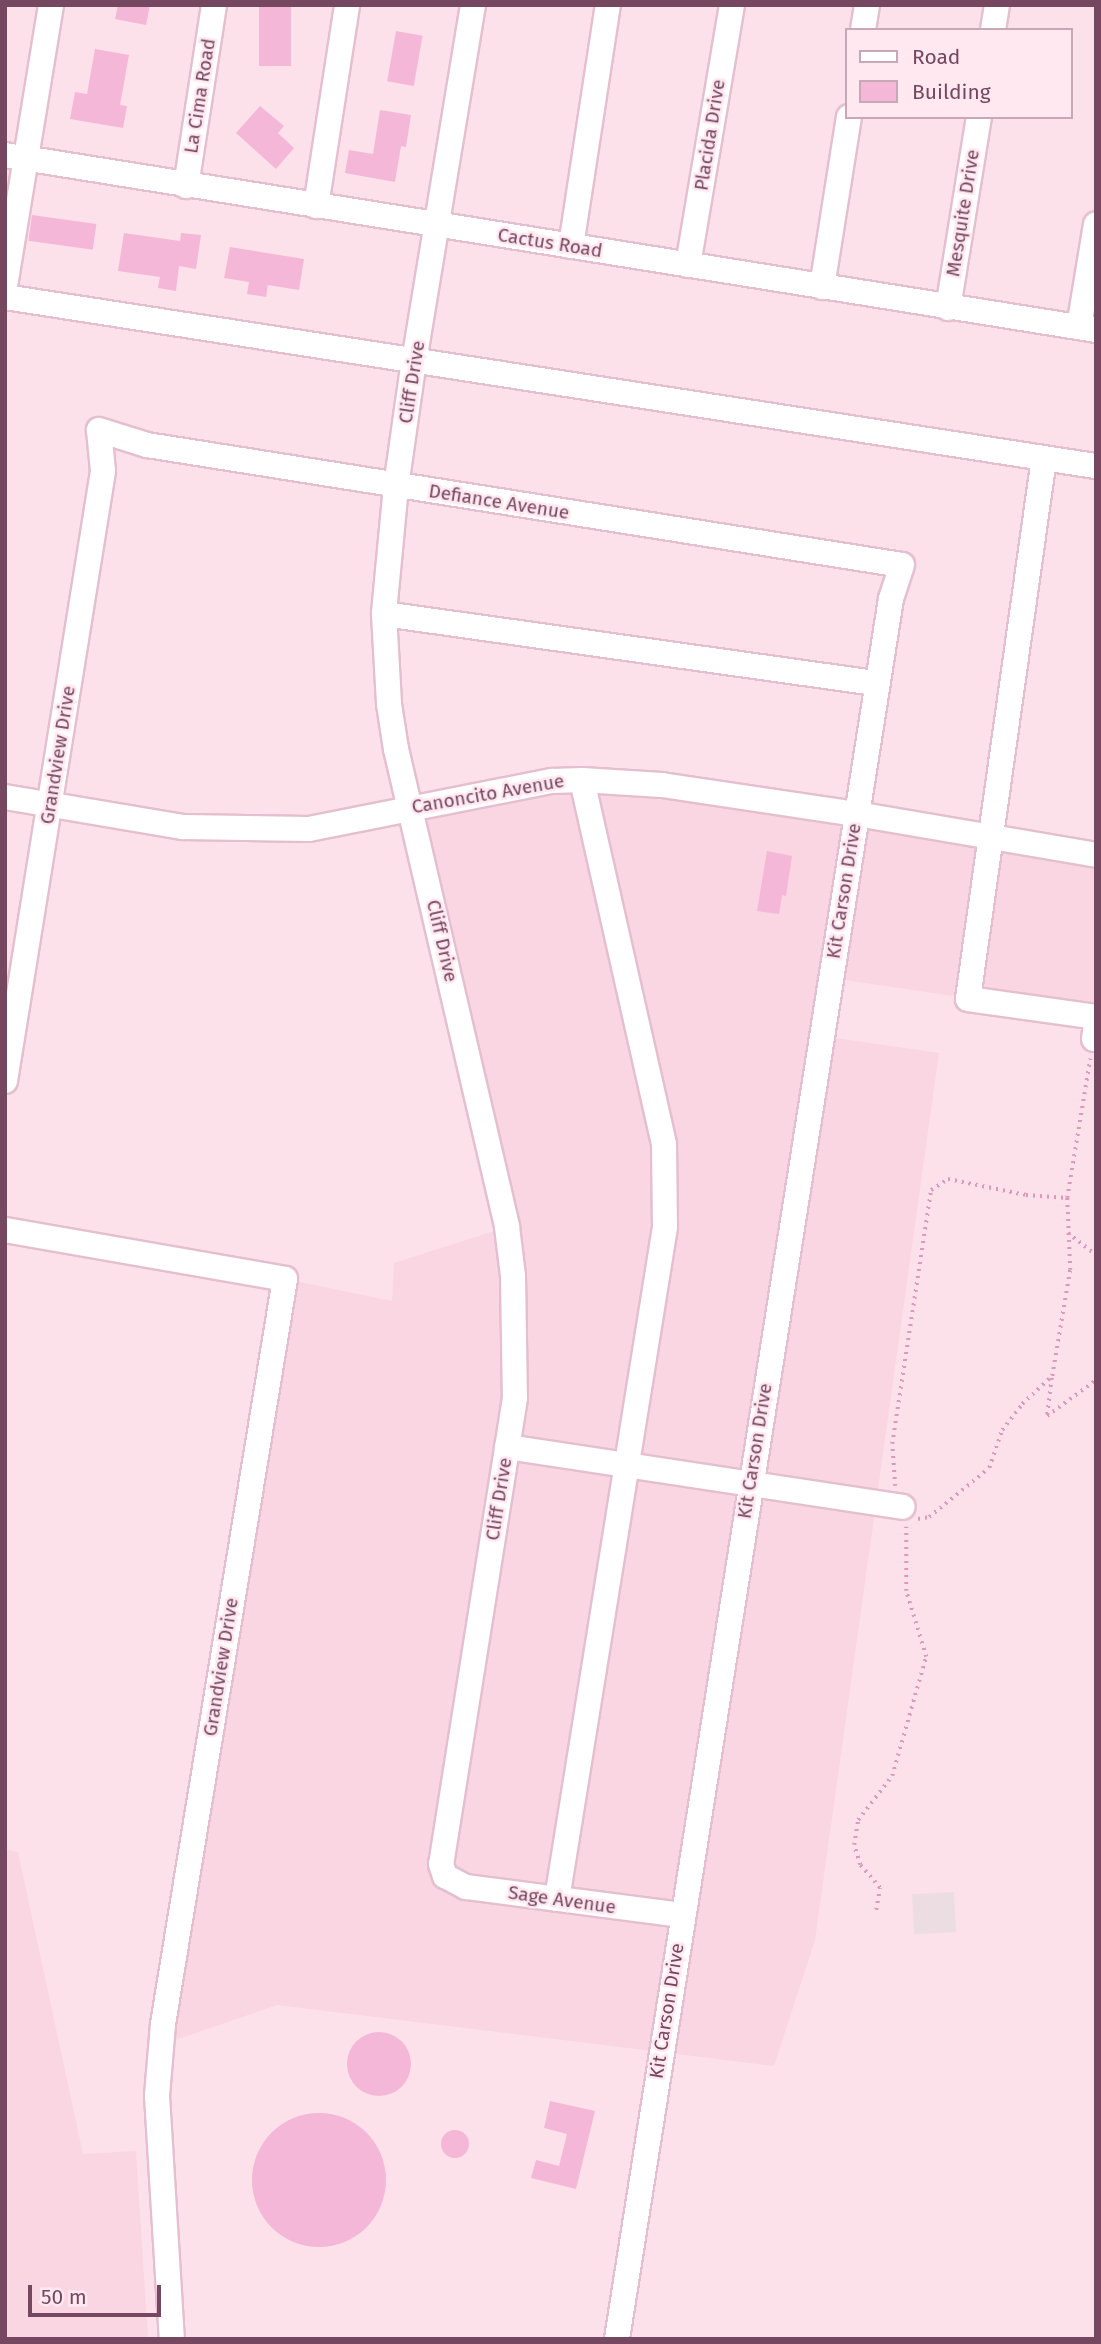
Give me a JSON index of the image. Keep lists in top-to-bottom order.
{
  "streets": {
    "street": [
      "La Cima Road",
      "Placida Drive",
      "Mesquite Drive",
      "Cactus Road",
      "Cliff Drive",
      "Defiance Avenue",
      "Grandview Drive",
      "Canoncito Avenue",
      "Kit Carson Drive",
      "Sage Avenue"
    ]
  },
  "crossings": [
    ["La Cima Road", "Cactus Road"],
    ["Placida Drive", "Cactus Road"],
    ["Mesquite Drive", "Cactus Road"],
    ["Cactus Road", "Cliff Drive"],
    ["Cliff Drive", "Defiance Avenue"],
    ["Cliff Drive", "Canoncito Avenue"],
    ["Cliff Drive", "Sage Avenue"],
    ["Defiance Avenue", "Grandview Drive"],
    ["Defiance Avenue", "Kit Carson Drive"],
    ["Grandview Drive", "Canoncito Avenue"],
    ["Canoncito Avenue", "Kit Carson Drive"],
    ["Kit Carson Drive", "Sage Avenue"]
  ],
  "legend": ["Road", "Building"],
  "scale_bar": "50 m"
}
